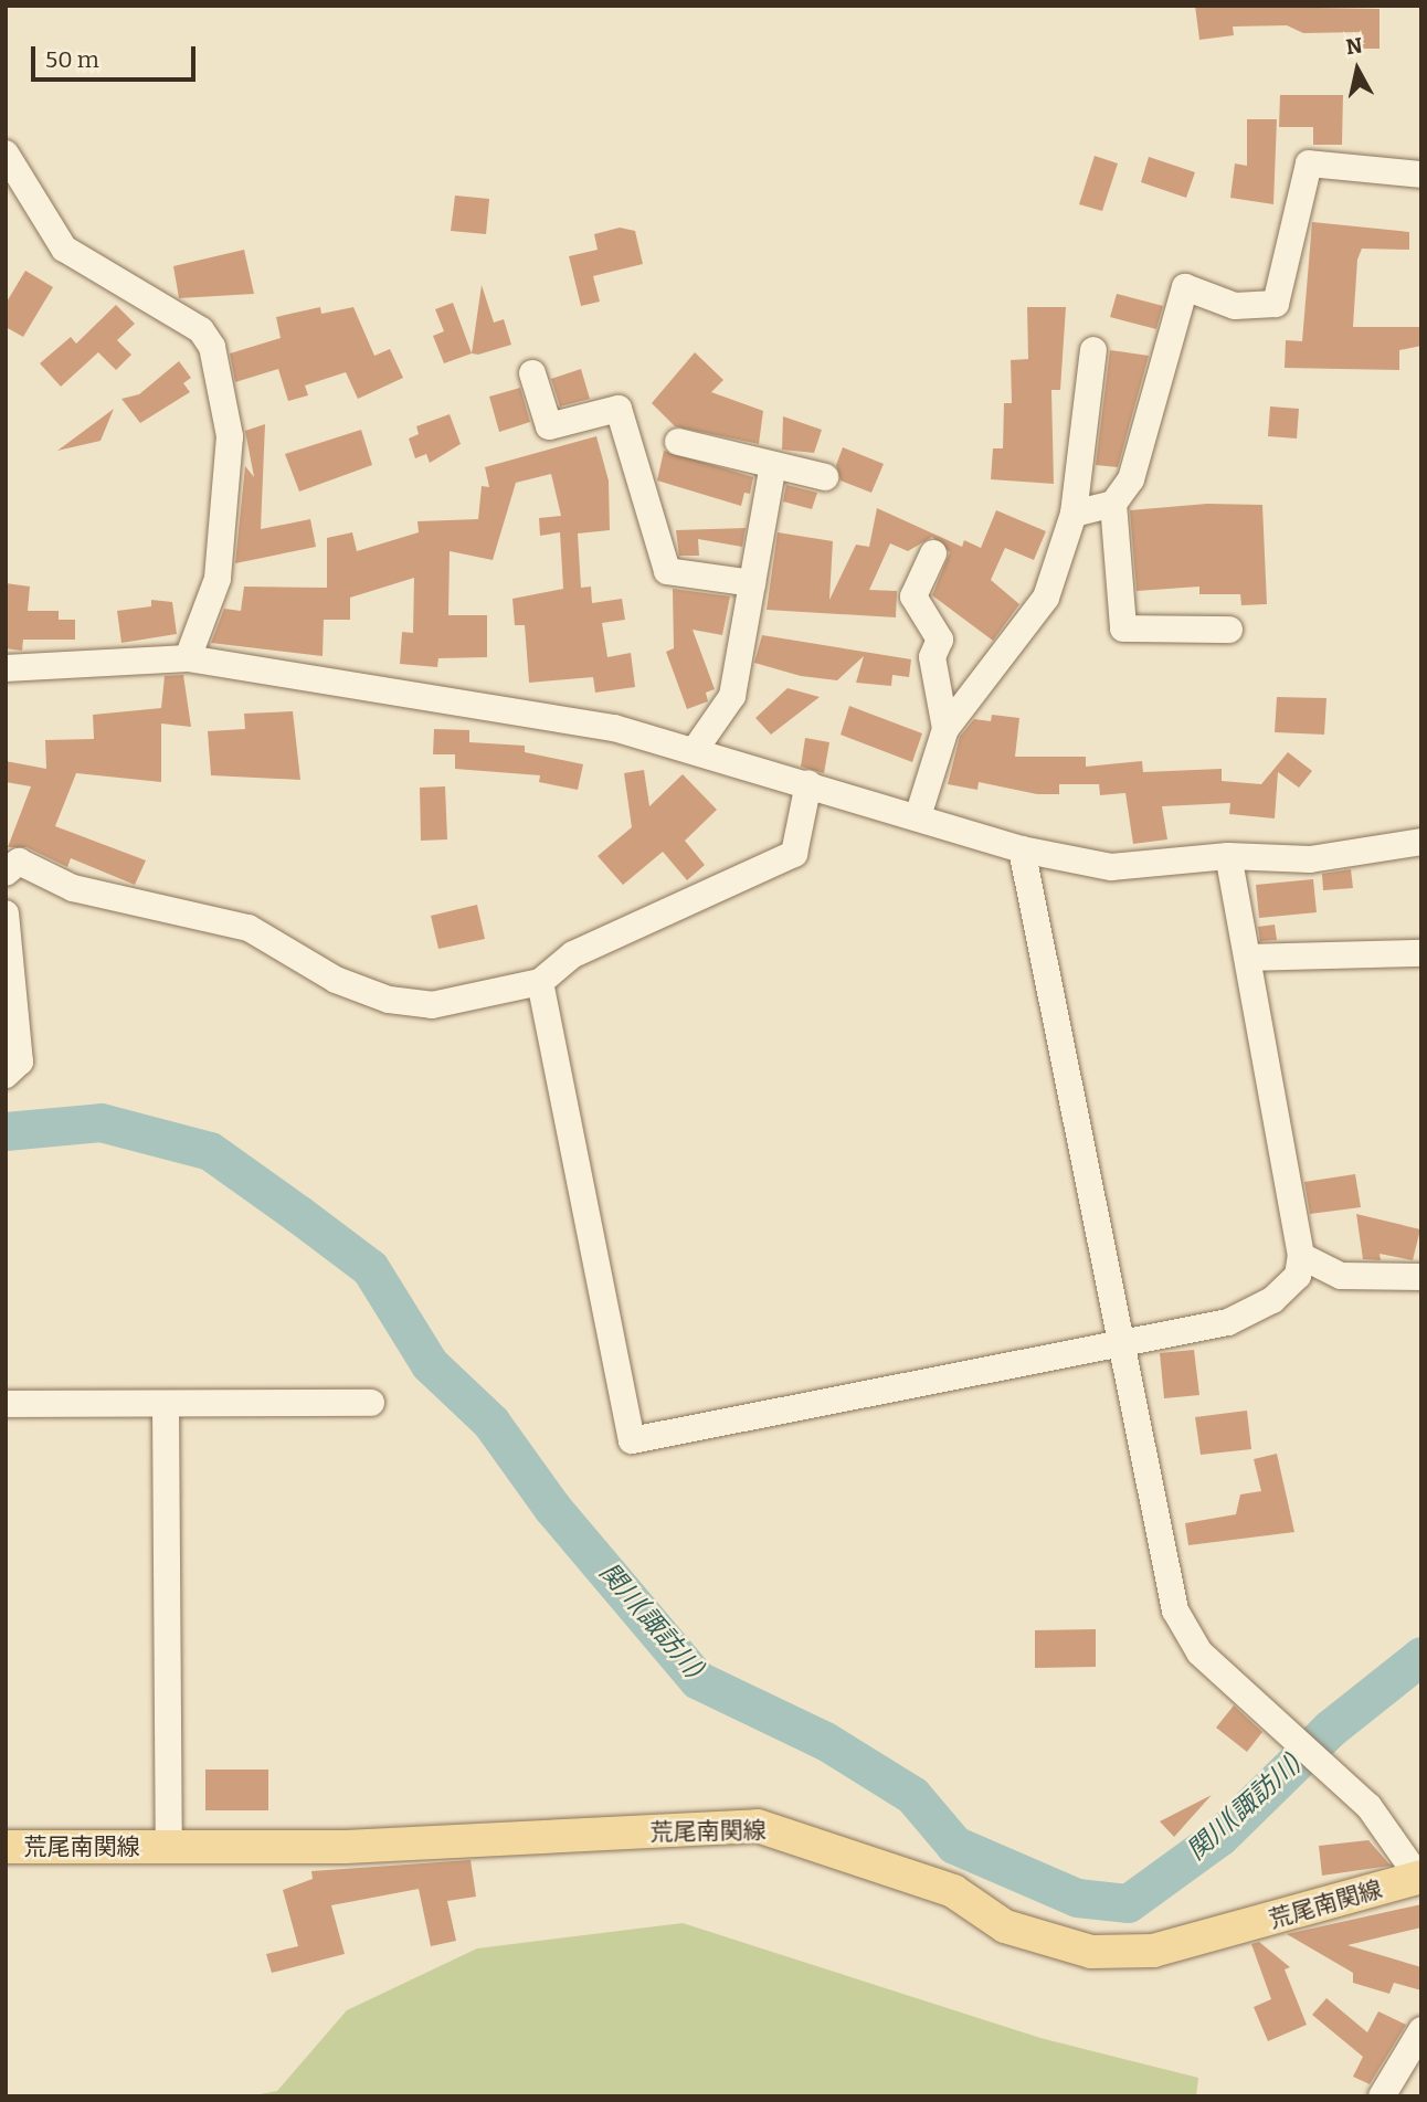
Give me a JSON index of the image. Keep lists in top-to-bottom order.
{
  "streets": {
    "main road": ["荒尾南関線"]
  },
  "water": ["関川(諏訪川)"],
  "scale_bar": "50 m",
  "north": "top"
}
